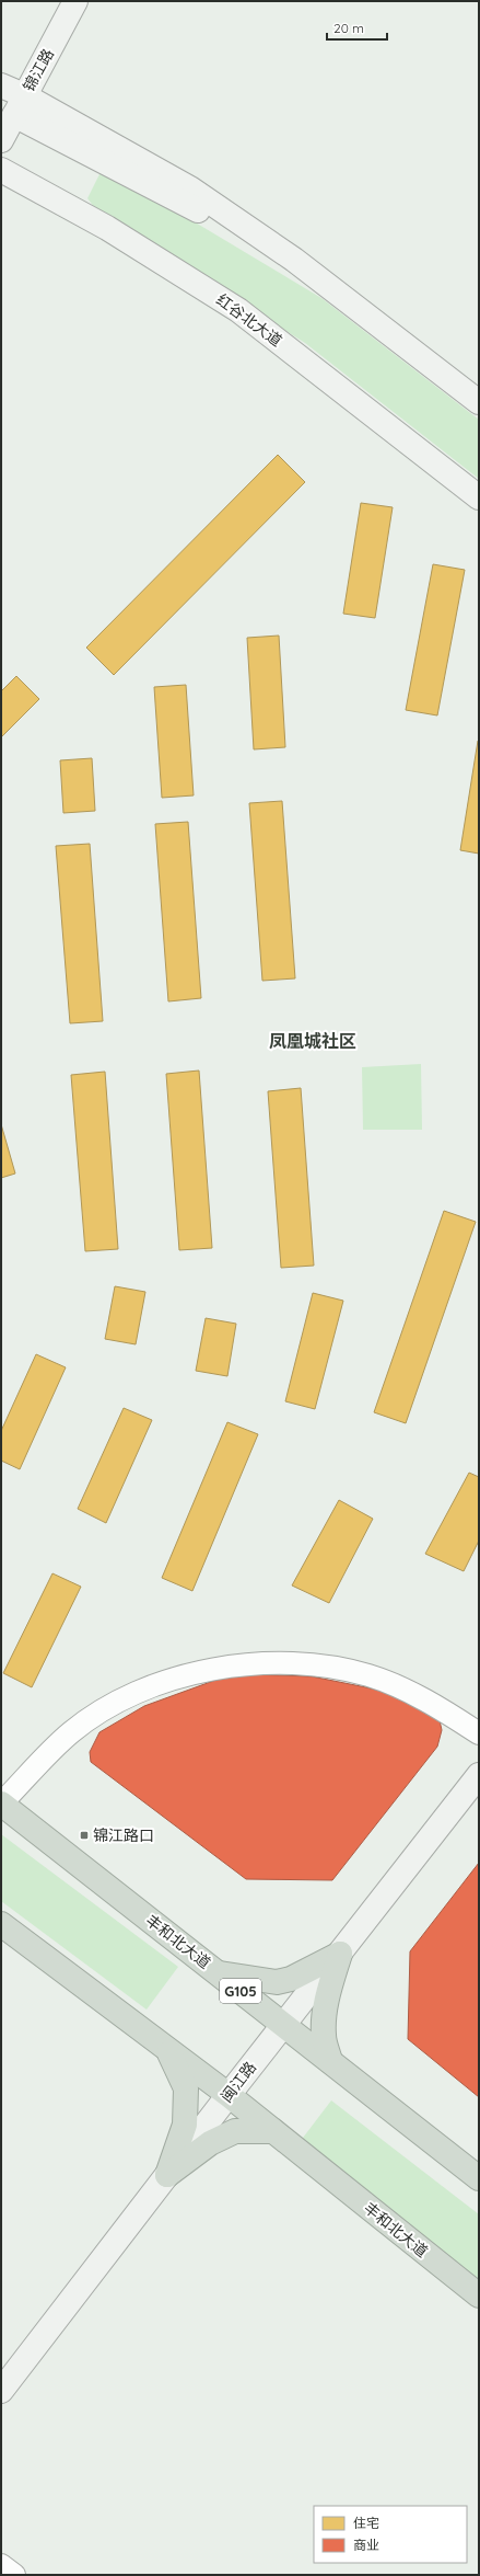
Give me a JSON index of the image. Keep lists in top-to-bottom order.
{
  "streets": {
    "highway": ["丰和北大道", "G105"],
    "main road": ["锦江路", "红谷北大道", "闽江路"]
  },
  "crossings": [
    ["丰和北大道", "闽江路"]
  ],
  "districts": ["凤凰城社区"],
  "places": {
    "transit": ["锦江路口"]
  },
  "legend": ["住宅", "商业"],
  "scale_bar": "20 m"
}
